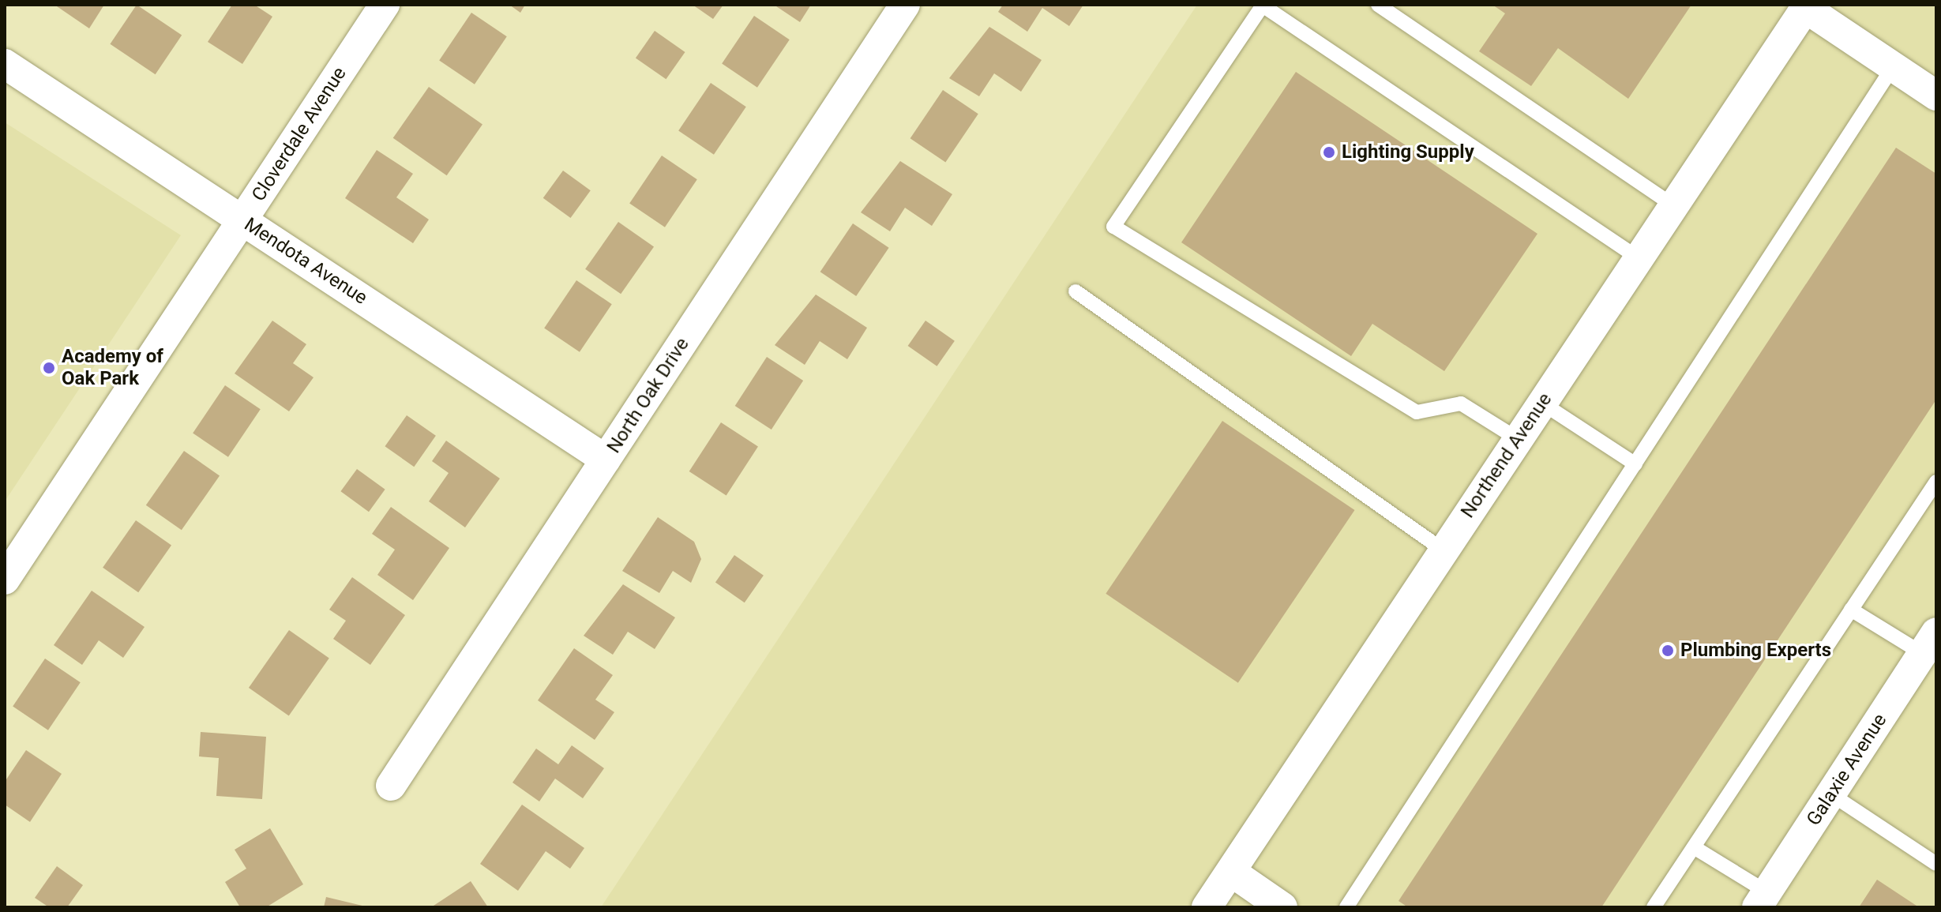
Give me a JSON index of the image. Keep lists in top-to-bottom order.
{
  "streets": {
    "street": [
      "Cloverdale Avenue",
      "Mendota Avenue",
      "North Oak Drive",
      "Northend Avenue",
      "Galaxie Avenue"
    ]
  },
  "crossings": [
    ["Cloverdale Avenue", "Mendota Avenue"],
    ["Mendota Avenue", "North Oak Drive"]
  ],
  "places": ["Lighting Supply", "Academy of Oak Park", "Plumbing Experts"]
}
